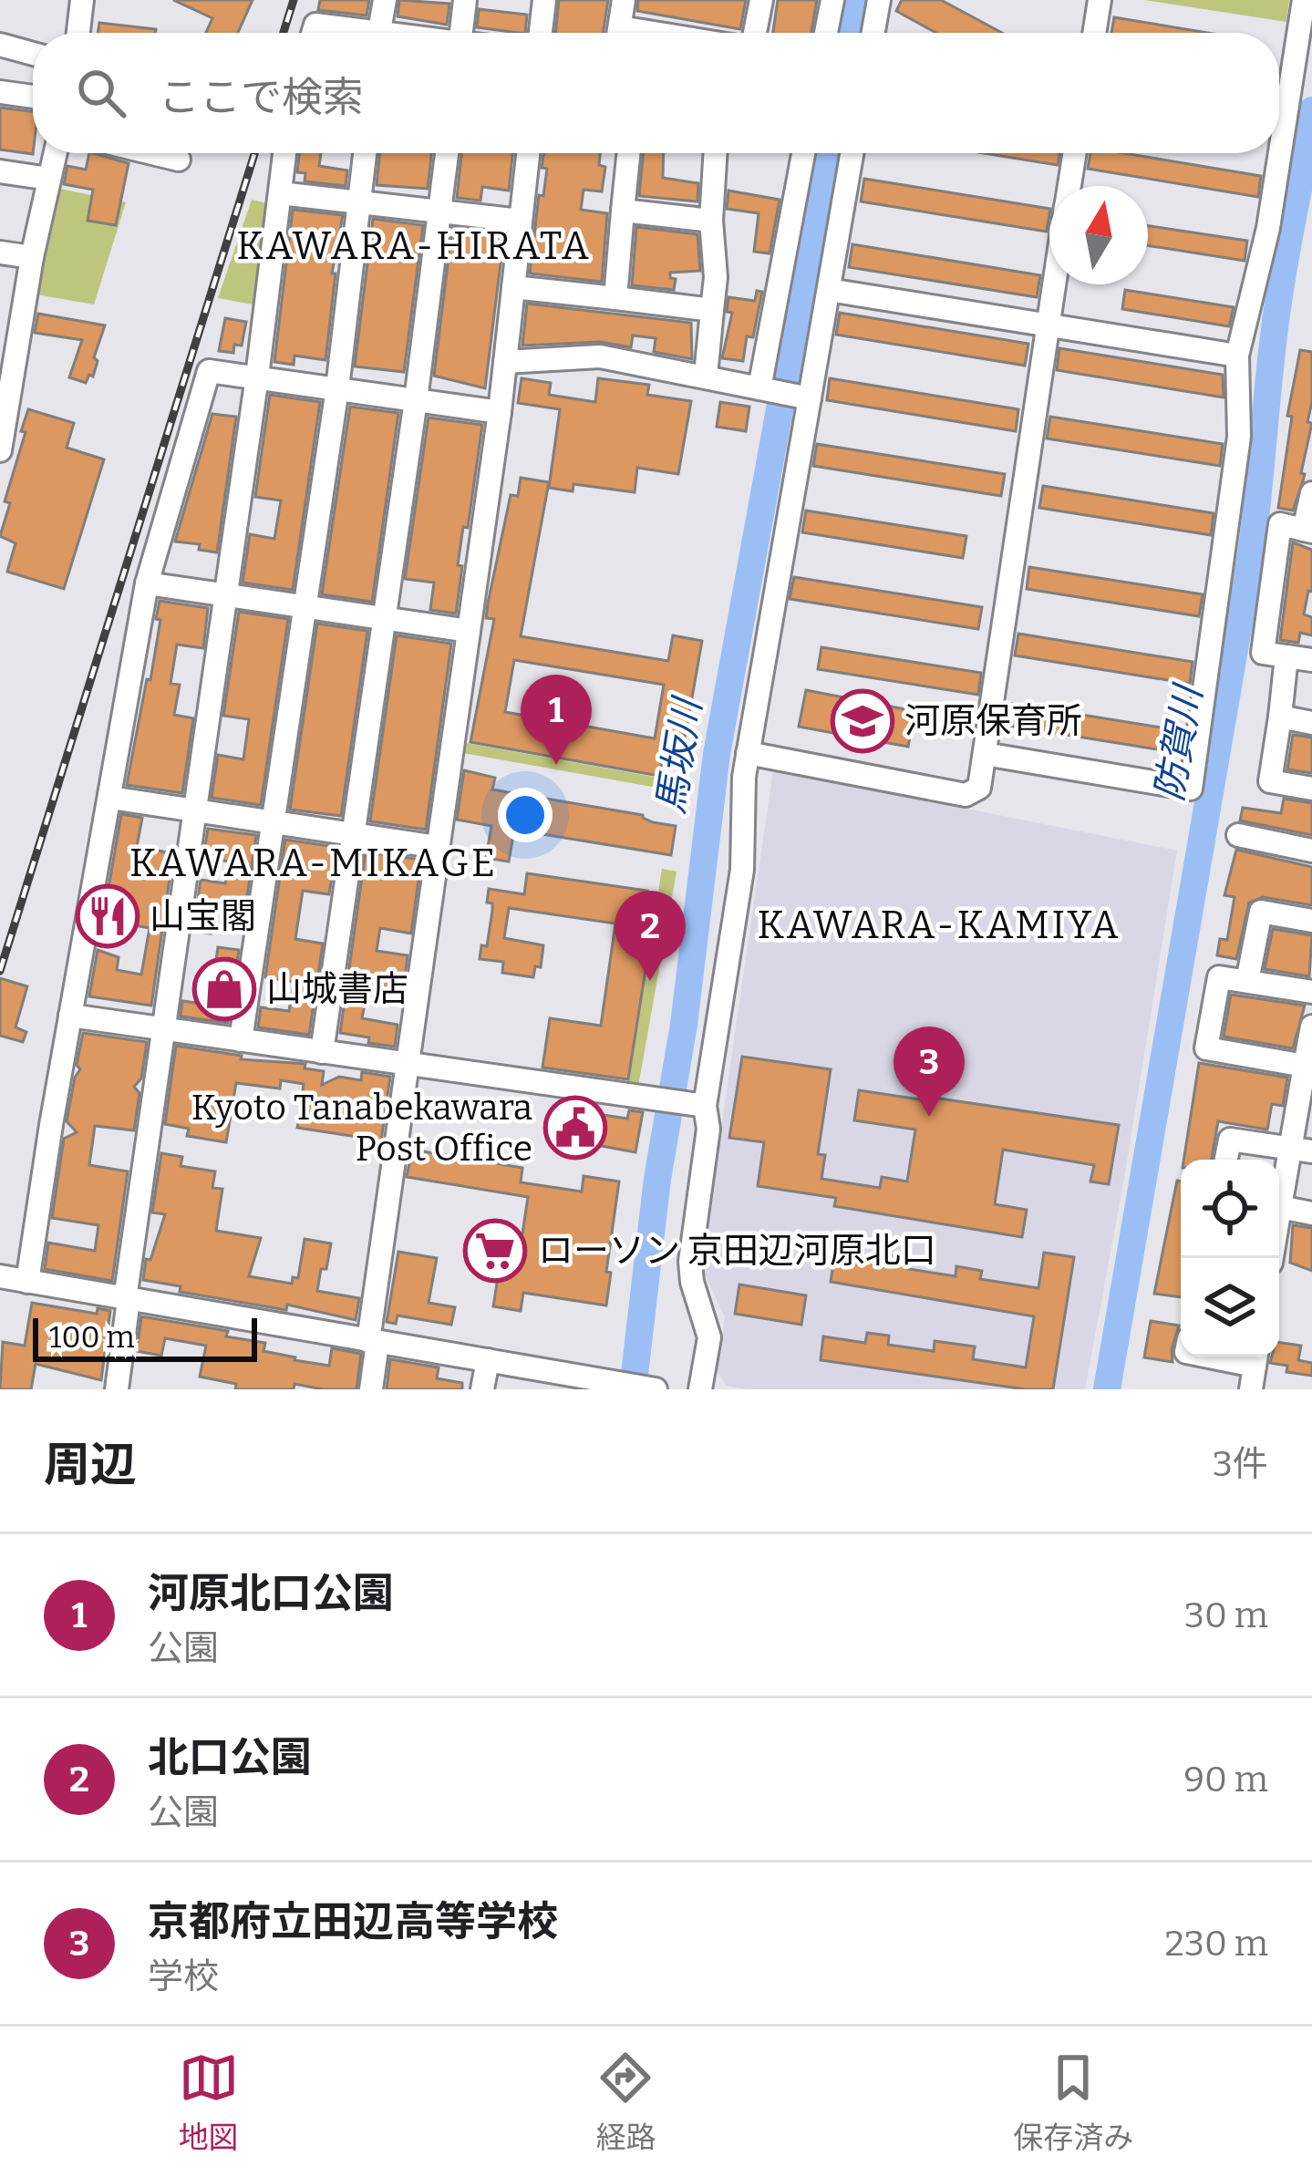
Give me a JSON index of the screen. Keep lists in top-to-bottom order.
{
  "districts": ["KAWARA-HIRATA", "KAWARA-MIKAGE", "KAWARA-KAMIYA"],
  "water": ["防賀川", "馬坂川"],
  "places": {
    "school or university": ["河原保育所"],
    "restaurant": ["山宝閣"],
    "shop": ["山城書店"],
    "public building": ["Kyoto Tanabekawara Post Office"],
    "supermarket": ["ローソン 京田辺河原北口"]
  },
  "scale_bar": "100 m",
  "north": "top",
  "page": {
    "search": "ここで検索",
    "pins": ["1", "2", "3"],
    "scale": "100 m",
    "heading": ["周辺", "3件"],
    "list": [
      {
        "mark": "1",
        "name": "河原北口公園",
        "note": "公園",
        "value": "30 m"
      },
      {
        "mark": "2",
        "name": "北口公園",
        "note": "公園",
        "value": "90 m"
      },
      {
        "mark": "3",
        "name": "京都府立田辺高等学校",
        "note": "学校",
        "value": "230 m"
      }
    ],
    "nav": ["地図", "経路", "保存済み"]
  }
}
